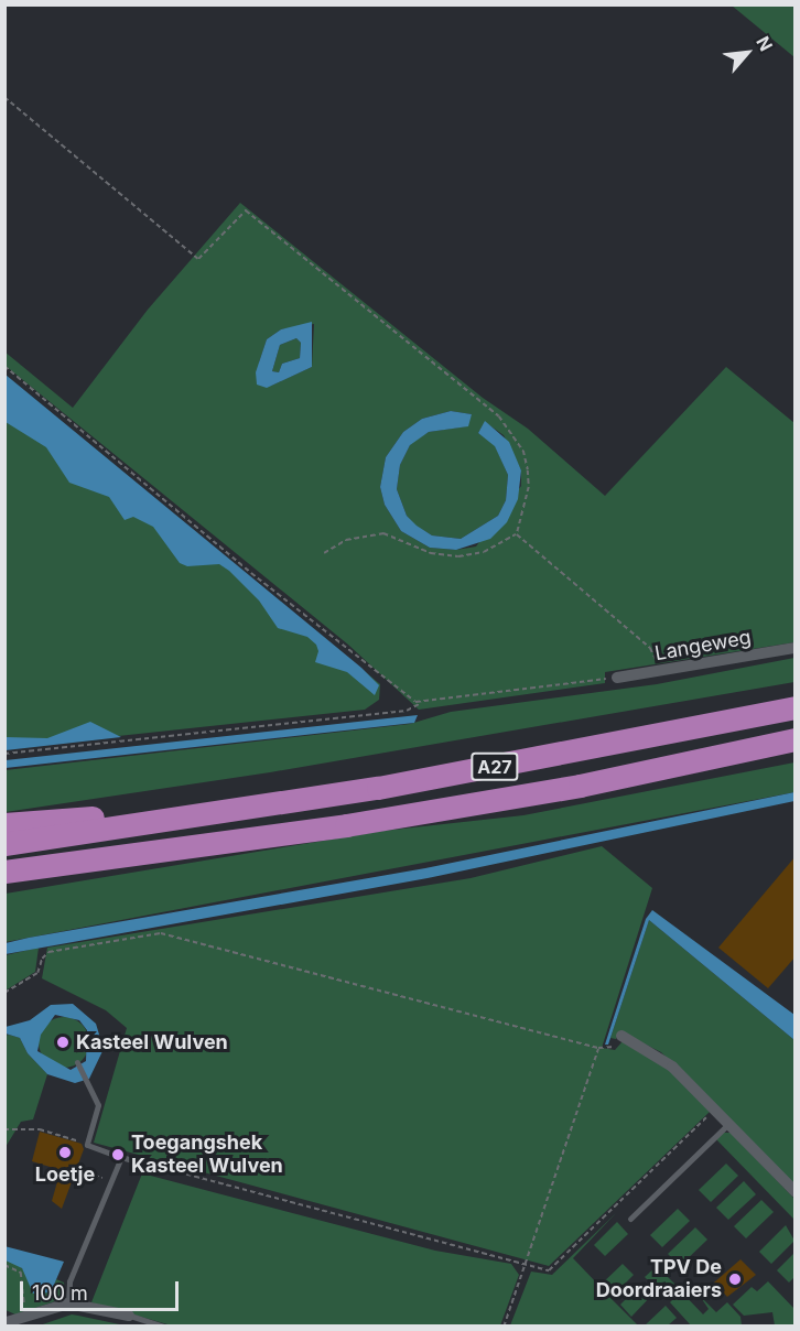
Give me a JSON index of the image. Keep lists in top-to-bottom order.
{
  "streets": {
    "highway": ["A27"],
    "street": ["Langeweg"]
  },
  "places": [
    "Kasteel Wulven",
    "Loetje",
    "Toegangshek Kasteel Wulven",
    "TPV De Doordraaiers"
  ],
  "scale_bar": "100 m",
  "north": "top right"
}
